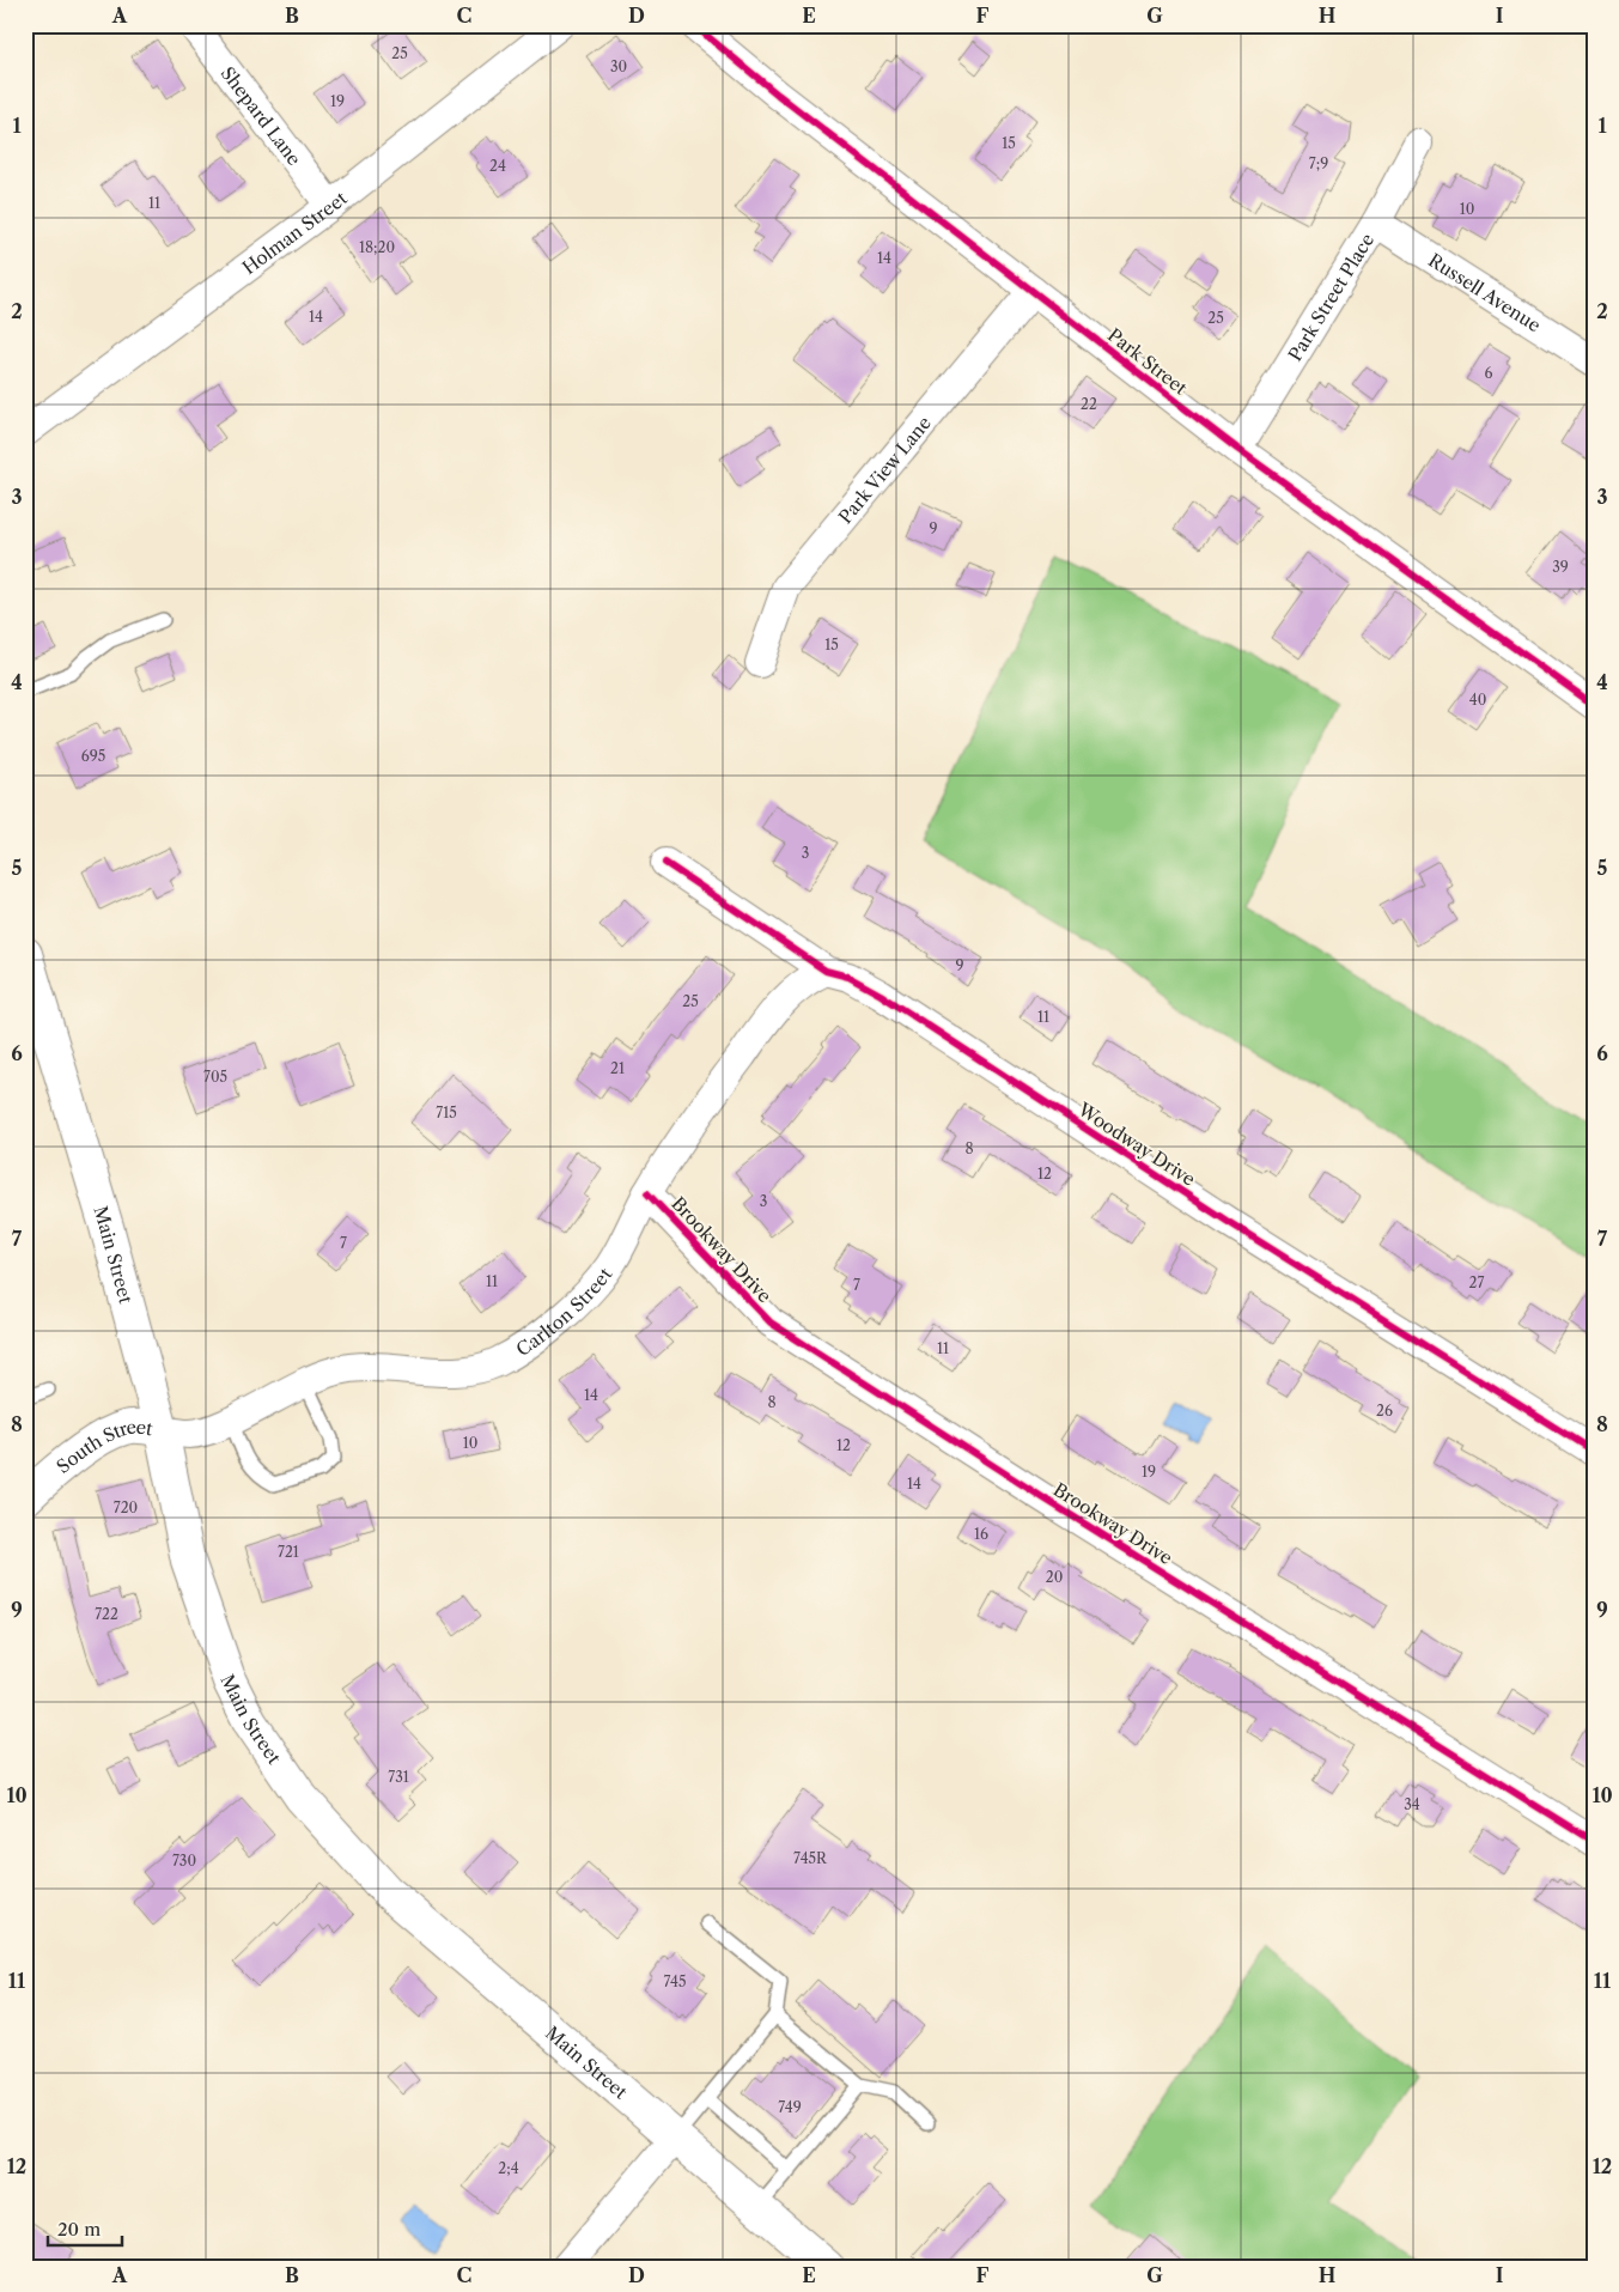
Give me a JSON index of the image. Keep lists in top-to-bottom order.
{
  "streets": {
    "main road": ["Main Street", "South Street"],
    "street": [
      "Shepard Lane",
      "Holman Street",
      "Russell Avenue",
      "Park Street Place",
      "Park Street",
      "Park View Lane",
      "Woodway Drive",
      "Brookway Drive",
      "Carlton Street"
    ]
  },
  "crossings": [
    ["Shepard Lane", "Holman Street"],
    ["Russell Avenue", "Park Street Place"],
    ["Park Street Place", "Park Street"],
    ["Park Street", "Park View Lane"],
    ["Woodway Drive", "Carlton Street"],
    ["Brookway Drive", "Carlton Street"],
    ["Main Street", "Carlton Street"],
    ["Main Street", "South Street"],
    ["Carlton Street", "South Street"]
  ],
  "house_numbers": [
    "25",
    "30",
    "19",
    "15",
    "7;9",
    "24",
    "11",
    "10",
    "18;20",
    "14",
    "14",
    "25",
    "6",
    "22",
    "9",
    "39",
    "15",
    "40",
    "695",
    "3",
    "9",
    "25",
    "11",
    "21",
    "705",
    "715",
    "8",
    "12",
    "3",
    "7",
    "11",
    "27",
    "7",
    "11",
    "14",
    "8",
    "26",
    "10",
    "12",
    "19",
    "14",
    "720",
    "16",
    "721",
    "20",
    "722",
    "731",
    "34",
    "745R",
    "730",
    "745",
    "749",
    "2;4"
  ],
  "scale_bar": "20 m",
  "grid": {
    "columns": [
      "A",
      "B",
      "C",
      "D",
      "E",
      "F",
      "G",
      "H",
      "I"
    ],
    "rows": [
      "1",
      "2",
      "3",
      "4",
      "5",
      "6",
      "7",
      "8",
      "9",
      "10",
      "11",
      "12"
    ]
  }
}
